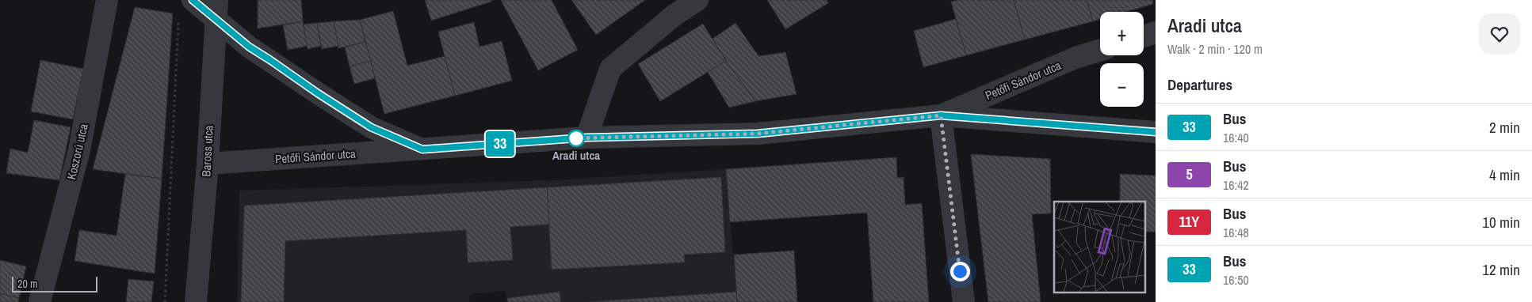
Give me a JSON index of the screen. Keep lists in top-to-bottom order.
{
  "streets": {
    "street": ["Petőfi Sándor utca", "Baross utca", "Koszorú utca"]
  },
  "crossings": [
    ["Petőfi Sándor utca", "Baross utca"]
  ],
  "places": ["Aradi utca"],
  "lines": ["bus line 33"],
  "scale_bar": "20 m",
  "page": {
    "on_map": "33",
    "heading": [
      ["Aradi utca", "Walk · 2 min · 120 m"],
      "Departures"
    ],
    "map_buttons": ["+", "−"],
    "list": [
      {
        "mark": "33",
        "name": "Bus",
        "note": "16:40",
        "value": "2 min"
      },
      {
        "mark": "5",
        "name": "Bus",
        "note": "16:42",
        "value": "4 min"
      },
      {
        "mark": "11Y",
        "name": "Bus",
        "note": "16:48",
        "value": "10 min"
      },
      {
        "mark": "33",
        "name": "Bus",
        "note": "16:50",
        "value": "12 min"
      }
    ],
    "scale": "20 m"
  }
}
